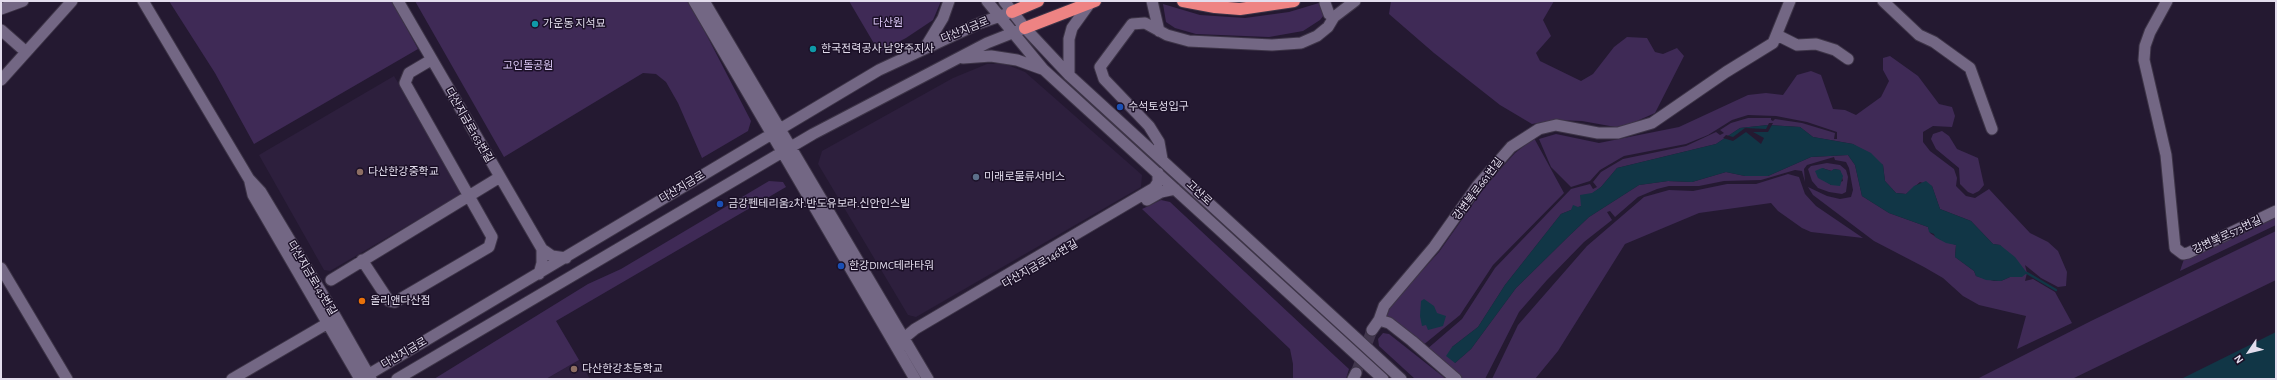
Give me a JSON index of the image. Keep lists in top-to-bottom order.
{
  "streets": {
    "street": [
      "다산지금로",
      "다산지금로163번길",
      "강변북로661번길",
      "고산로",
      "강변북로573번길",
      "다산지금로146번길",
      "다산지금로145번길"
    ]
  },
  "crossings": [
    ["다산지금로", "고산로"],
    ["다산지금로", "다산지금로145번길"],
    ["고산로", "다산지금로146번길"]
  ],
  "parks": ["다산원", "고인돌공원"],
  "places": [
    "가운동 지석묘",
    "한국전력공사 남양주지사",
    "수석토성입구",
    "다산한강중학교",
    "미래로물류서비스",
    "금강펜테리움2차.반도유보라.신안인스빌",
    "한강DIMC테라타워",
    "올리앤다산점",
    "다산한강초등학교"
  ],
  "north": "bottom left"
}
